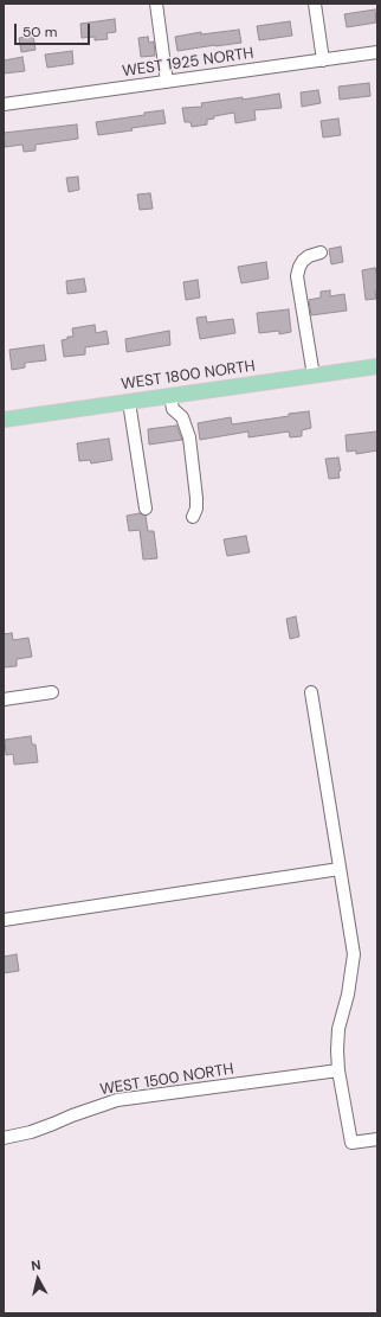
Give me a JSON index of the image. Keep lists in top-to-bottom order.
{
  "streets": {
    "main road": ["WEST 1800 NORTH"],
    "street": ["WEST 1925 NORTH", "WEST 1500 NORTH"]
  },
  "scale_bar": "50 m",
  "north": "top"
}
